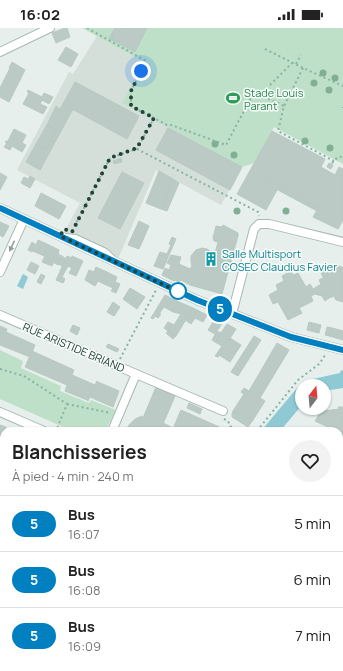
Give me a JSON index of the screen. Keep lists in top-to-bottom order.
{
  "streets": {
    "street": ["RUE ARISTIDE BRIAND"]
  },
  "places": {
    "sports": ["Stade Louis Parant"],
    "building": ["Salle Multisport COSEC Claudius Favier"]
  },
  "lines": ["bus line 5"],
  "north": "top",
  "page": {
    "status": "16:02",
    "on_map": "5",
    "heading": ["Blanchisseries", "À pied · 4 min · 240 m"],
    "list": [
      {
        "mark": "5",
        "name": "Bus",
        "note": "16:07",
        "value": "5 min"
      },
      {
        "mark": "5",
        "name": "Bus",
        "note": "16:08",
        "value": "6 min"
      },
      {
        "mark": "5",
        "name": "Bus",
        "note": "16:09",
        "value": "7 min"
      }
    ]
  }
}
